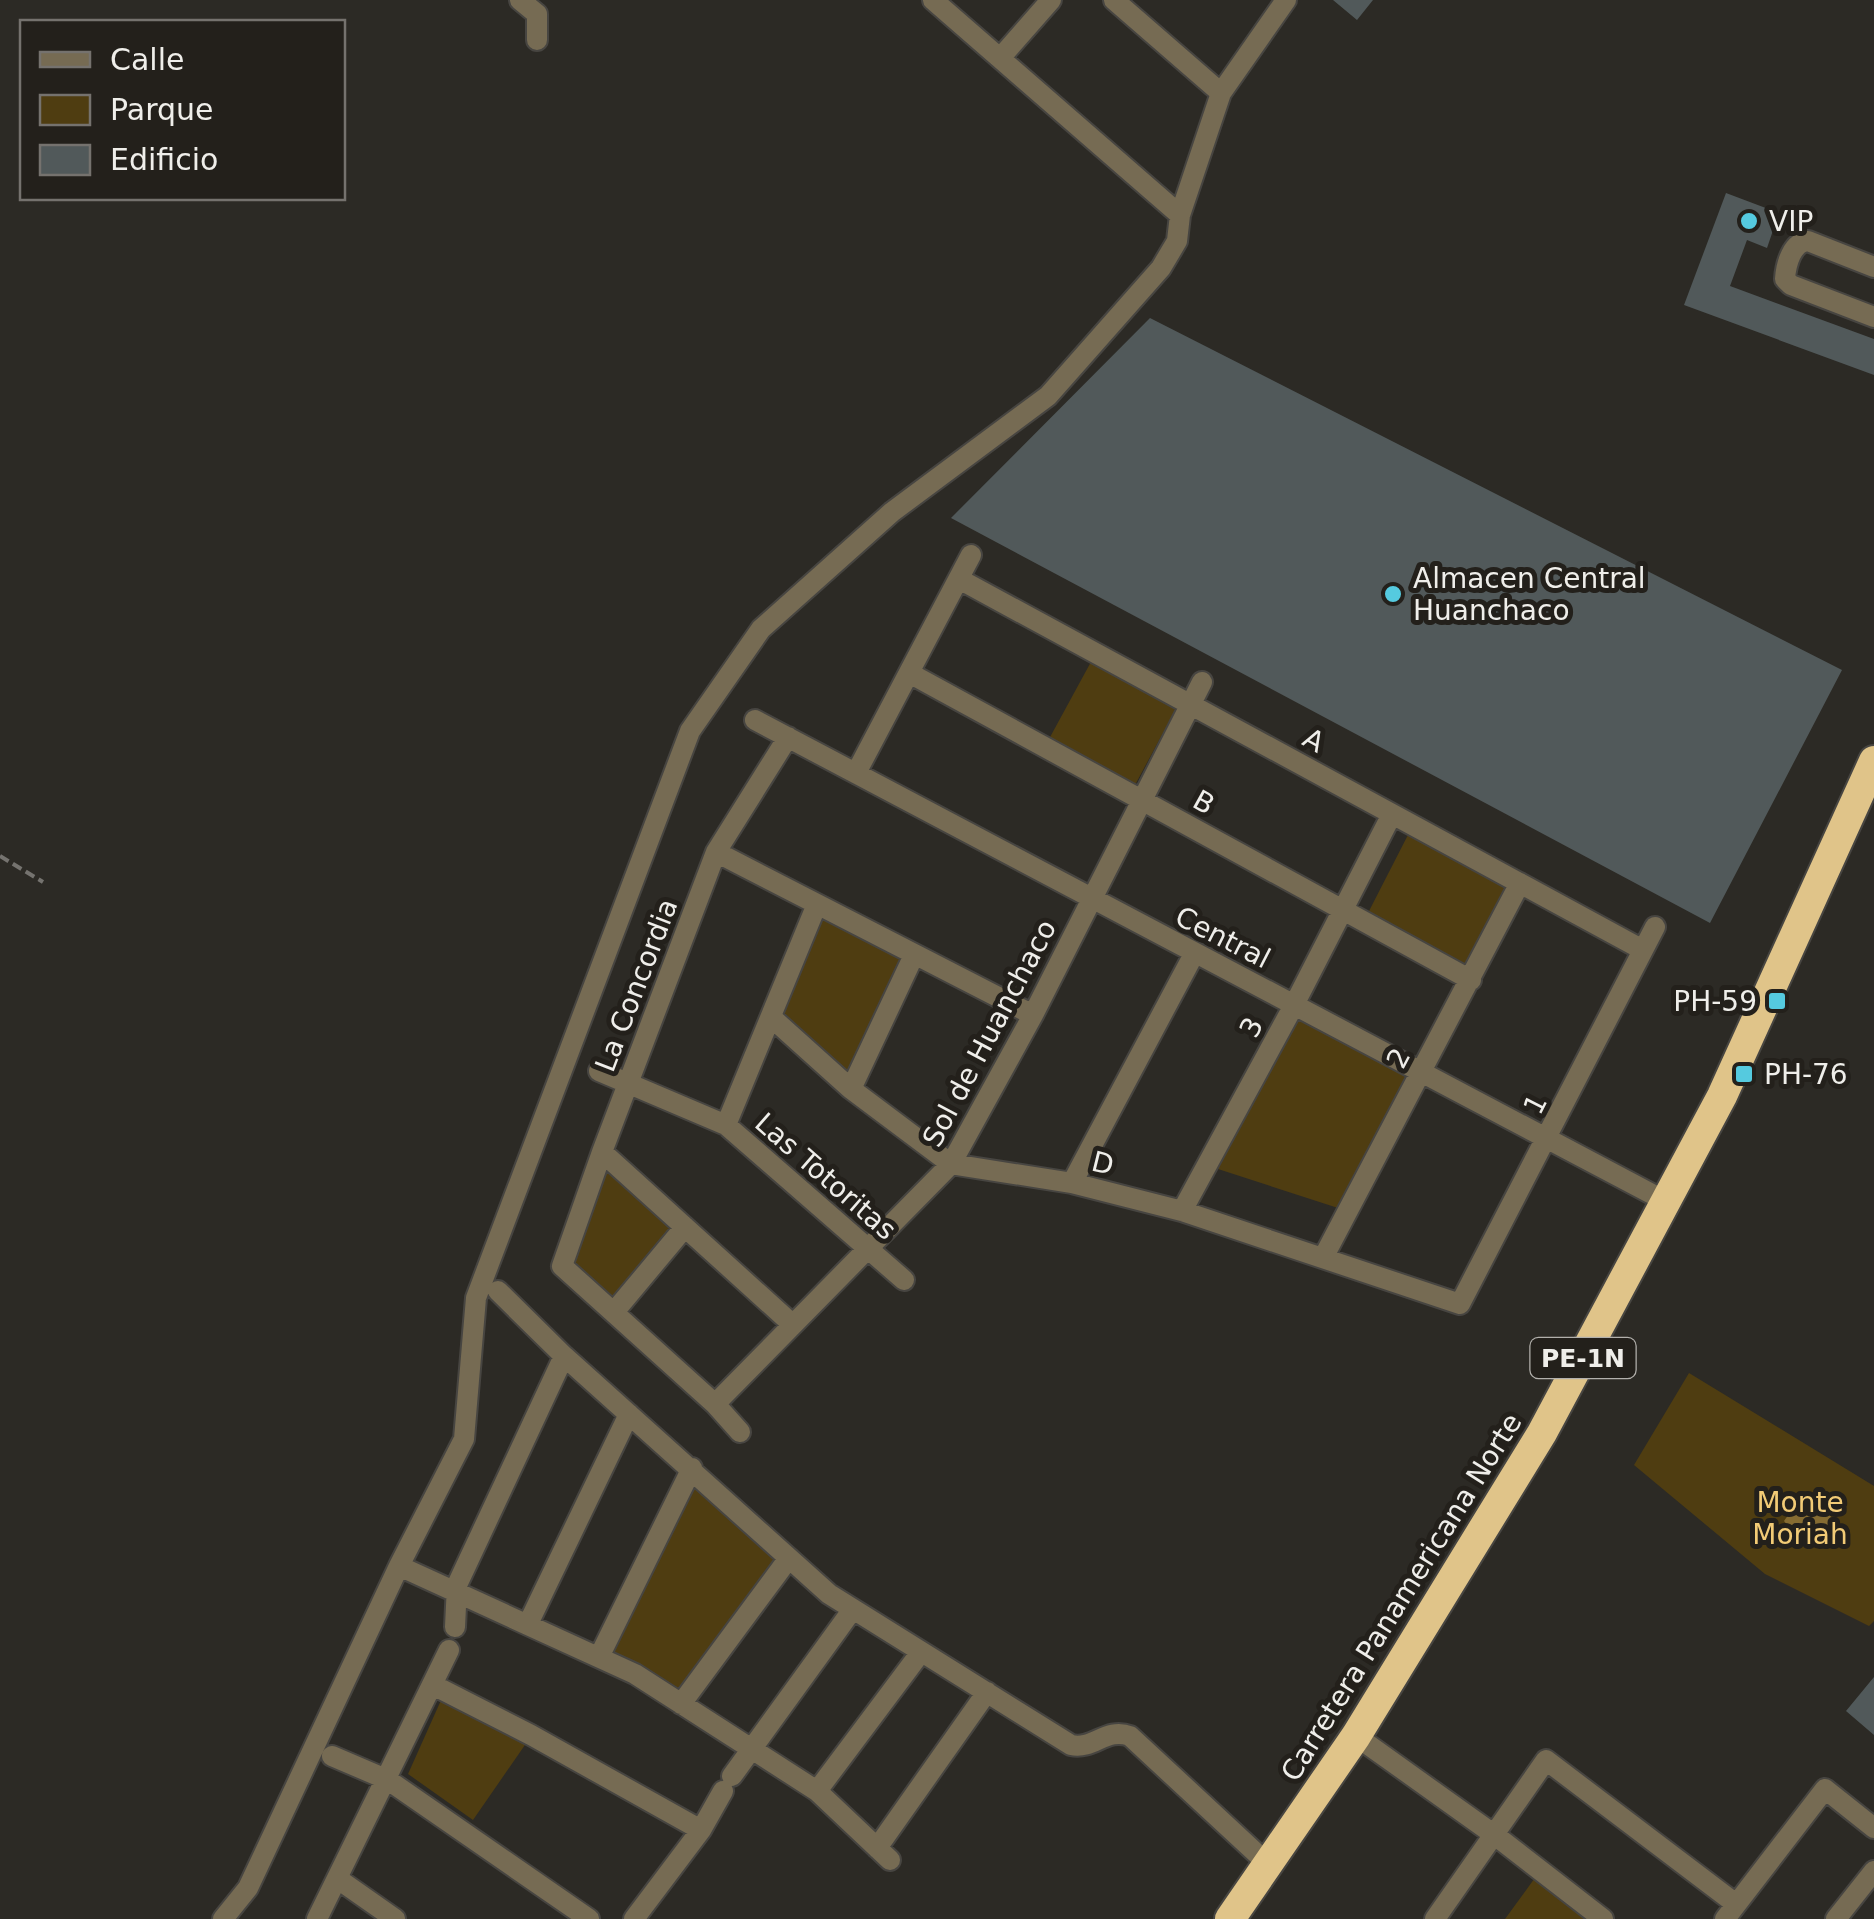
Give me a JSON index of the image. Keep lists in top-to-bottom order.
{
  "streets": {
    "highway": ["PE-1N", "Carretera Panamericana Norte"],
    "street": [
      "A",
      "B",
      "Central",
      "La Concordia",
      "3",
      "Sol de Huanchaco",
      "2",
      "1",
      "D",
      "Las Totoritas"
    ]
  },
  "crossings": [
    ["A", "3"],
    ["A", "Sol de Huanchaco"],
    ["A", "2"],
    ["A", "1"],
    ["B", "3"],
    ["B", "Sol de Huanchaco"],
    ["B", "2"],
    ["Central", "La Concordia"],
    ["Central", "3"],
    ["Central", "Sol de Huanchaco"],
    ["Central", "2"],
    ["Central", "1"],
    ["Central", "Carretera Panamericana Norte"],
    ["La Concordia", "Las Totoritas"],
    ["3", "D"],
    ["Sol de Huanchaco", "D"],
    ["Sol de Huanchaco", "Las Totoritas"],
    ["2", "D"],
    ["1", "D"]
  ],
  "parks": ["Monte Moriah"],
  "places": {
    "other": ["VIP", "Almacen Central Huanchaco"],
    "transit": ["PH-59", "PH-76"]
  },
  "legend": ["Calle", "Parque", "Edificio"]
}
